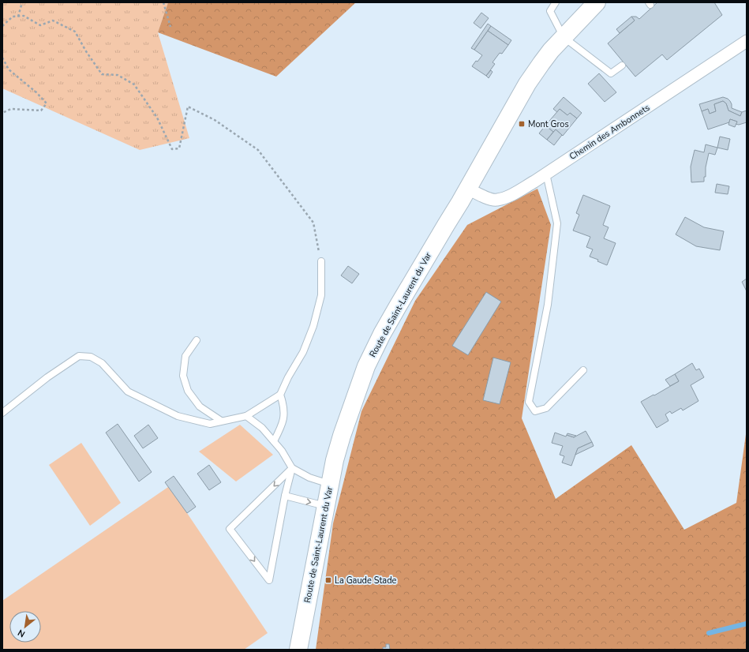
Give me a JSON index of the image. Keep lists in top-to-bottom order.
{
  "streets": {
    "main road": ["Route de Saint-Laurent du Var"],
    "street": ["Chemin des Ambonnets"]
  },
  "crossings": [
    ["Chemin des Ambonnets", "Route de Saint-Laurent du Var"]
  ],
  "places": {
    "transit": ["Mont Gros", "La Gaude Stade"]
  },
  "north": "bottom left"
}
